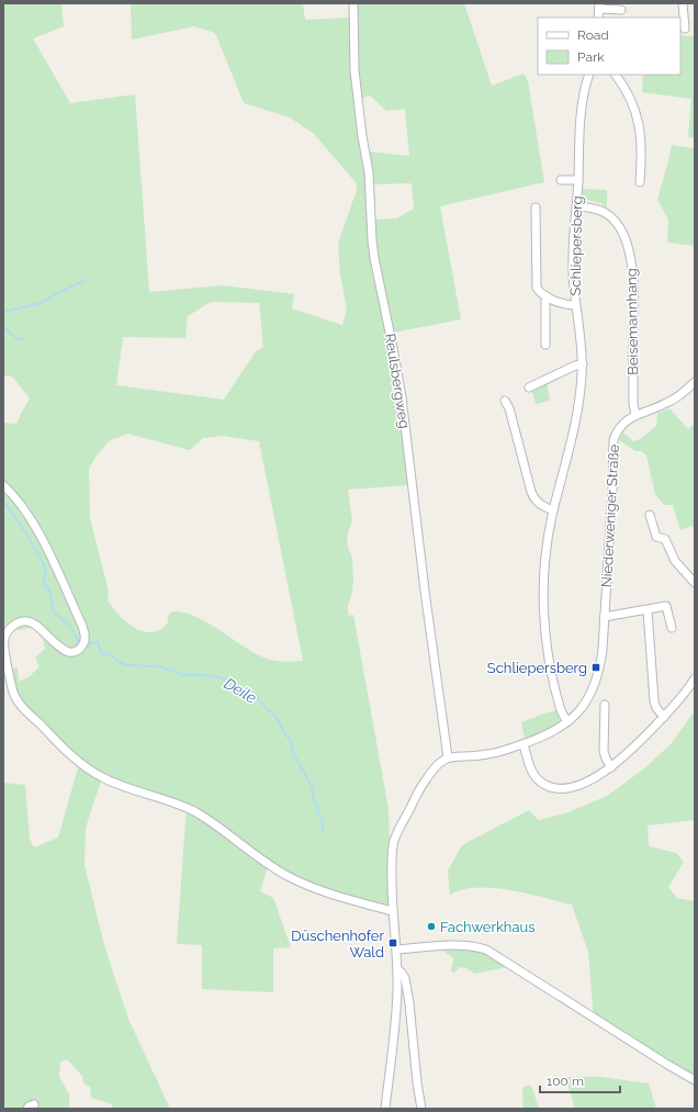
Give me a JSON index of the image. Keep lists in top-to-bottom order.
{
  "streets": {
    "street": [
      "Schliepersberg",
      "Beisemannhang",
      "Reulsbergweg",
      "Niederweniger Straße"
    ]
  },
  "crossings": [
    ["Schliepersberg", "Beisemannhang"],
    ["Schliepersberg", "Niederweniger Straße"],
    ["Beisemannhang", "Niederweniger Straße"],
    ["Reulsbergweg", "Niederweniger Straße"]
  ],
  "water": ["Deile"],
  "places": {
    "transit": ["Schliepersberg", "Düschenhofer Wald"],
    "other": ["Fachwerkhaus"]
  },
  "legend": ["Road", "Park"],
  "scale_bar": "100 m"
}
